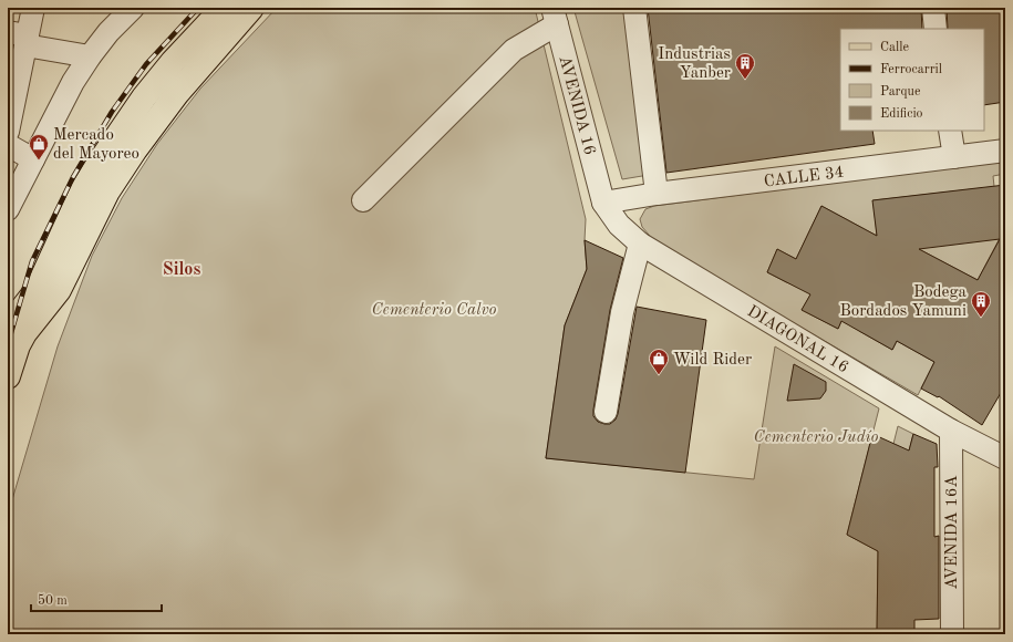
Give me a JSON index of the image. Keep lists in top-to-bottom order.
{
  "streets": {
    "street": [
      "AVENIDA 16",
      "CALLE 34",
      "DIAGONAL 16",
      "AVENIDA 16A"
    ]
  },
  "crossings": [
    ["AVENIDA 16", "CALLE 34"],
    ["AVENIDA 16", "DIAGONAL 16"],
    ["CALLE 34", "DIAGONAL 16"],
    ["DIAGONAL 16", "AVENIDA 16A"]
  ],
  "districts": ["Silos"],
  "parks": ["Cementerio Calvo", "Cementerio Judío"],
  "places": {
    "building": ["Industrias Yanber", "Bodega Bordados Yamuni"],
    "shop": ["Mercado del Mayoreo", "Wild Rider"]
  },
  "legend": [
    "Calle",
    "Ferrocarril",
    "Parque",
    "Edificio"
  ],
  "scale_bar": "50 m"
}
